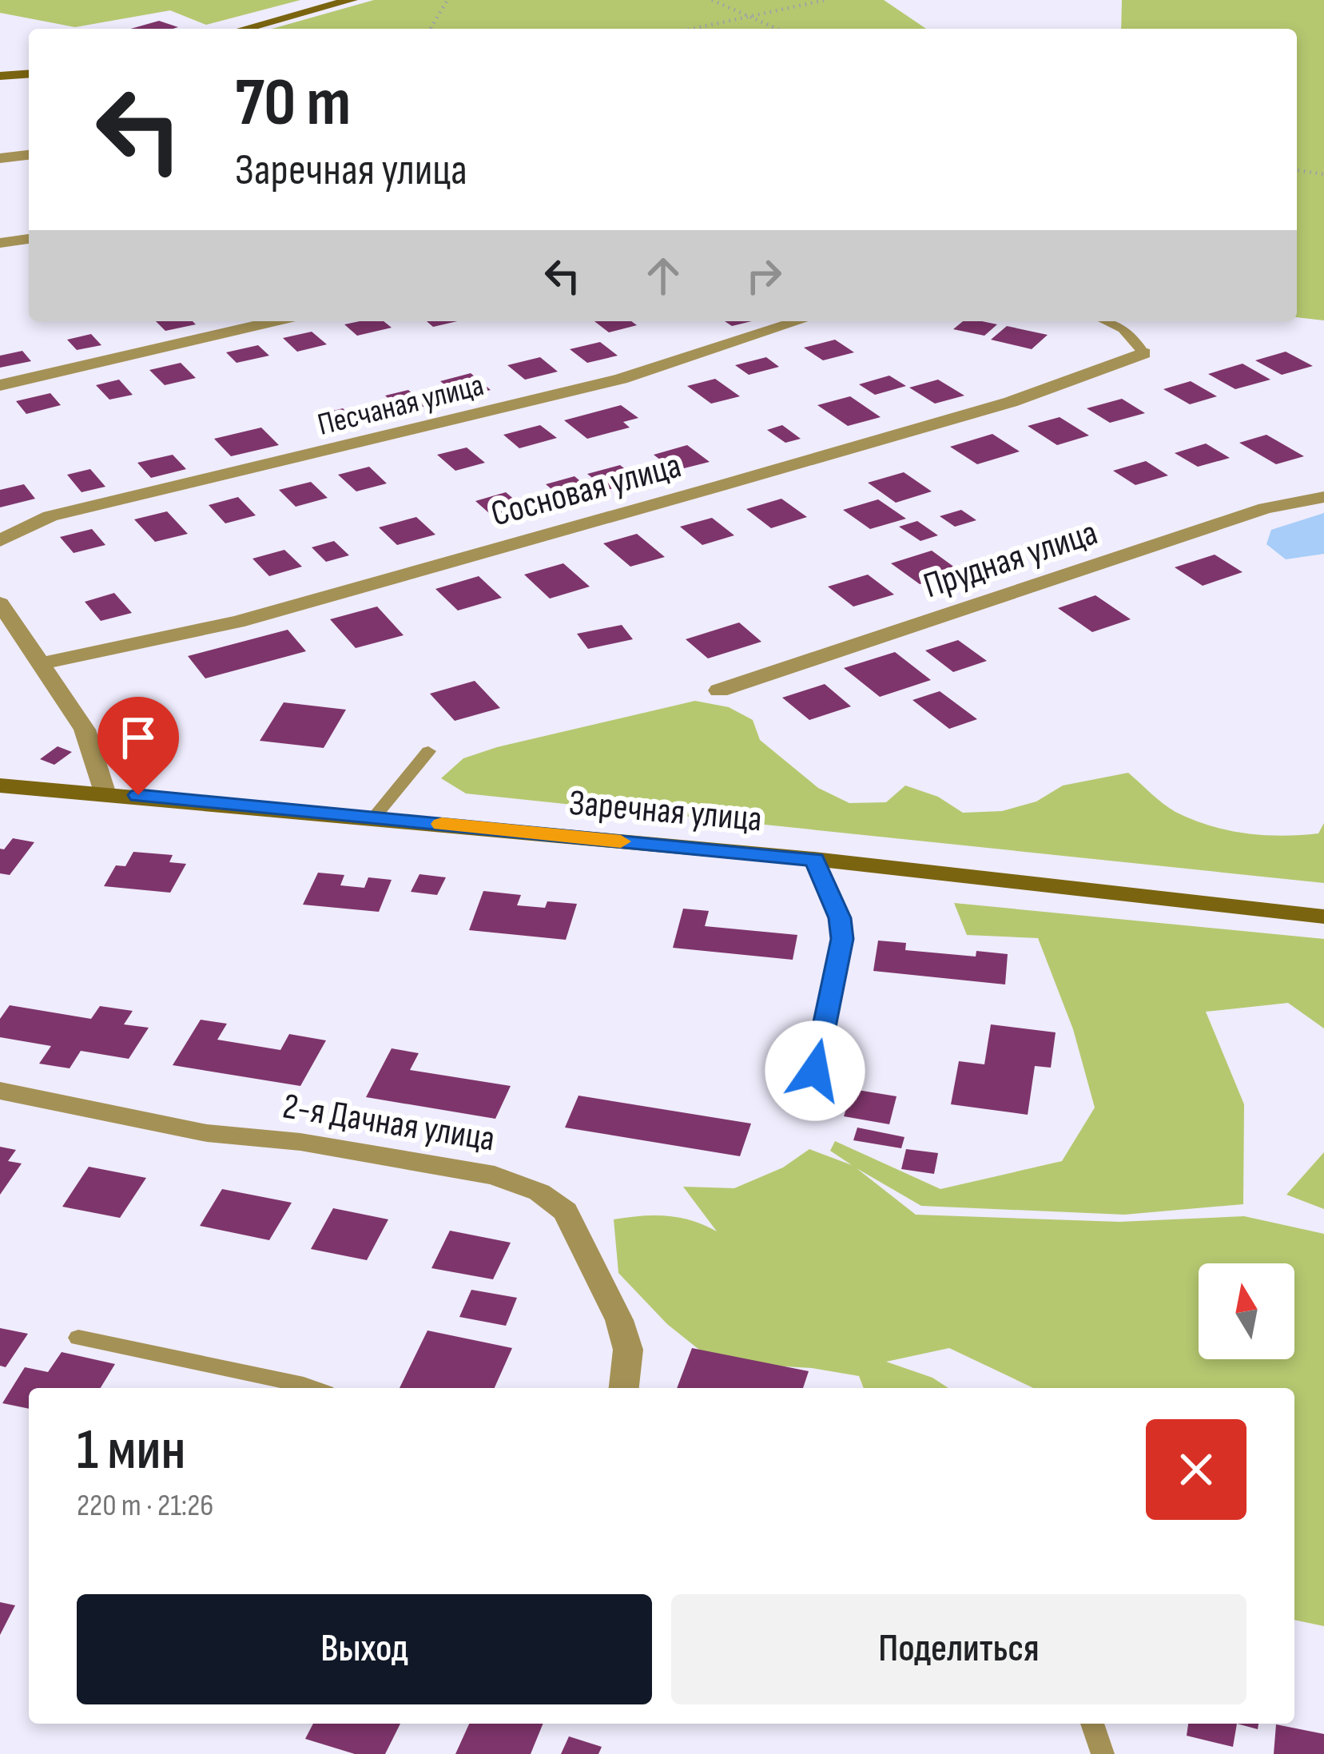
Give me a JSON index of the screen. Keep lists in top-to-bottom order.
{
  "streets": {
    "main road": ["Заречная улица"],
    "street": [
      "Песчаная улица",
      "Сосновая улица",
      "Прудная улица",
      "2-я Дачная улица"
    ]
  },
  "north": "top",
  "page": {
    "turn": ["70 m", "Заречная улица"],
    "heading": ["1 мин", "220 m · 21:26"],
    "buttons": ["Выход", "Поделиться"]
  }
}
